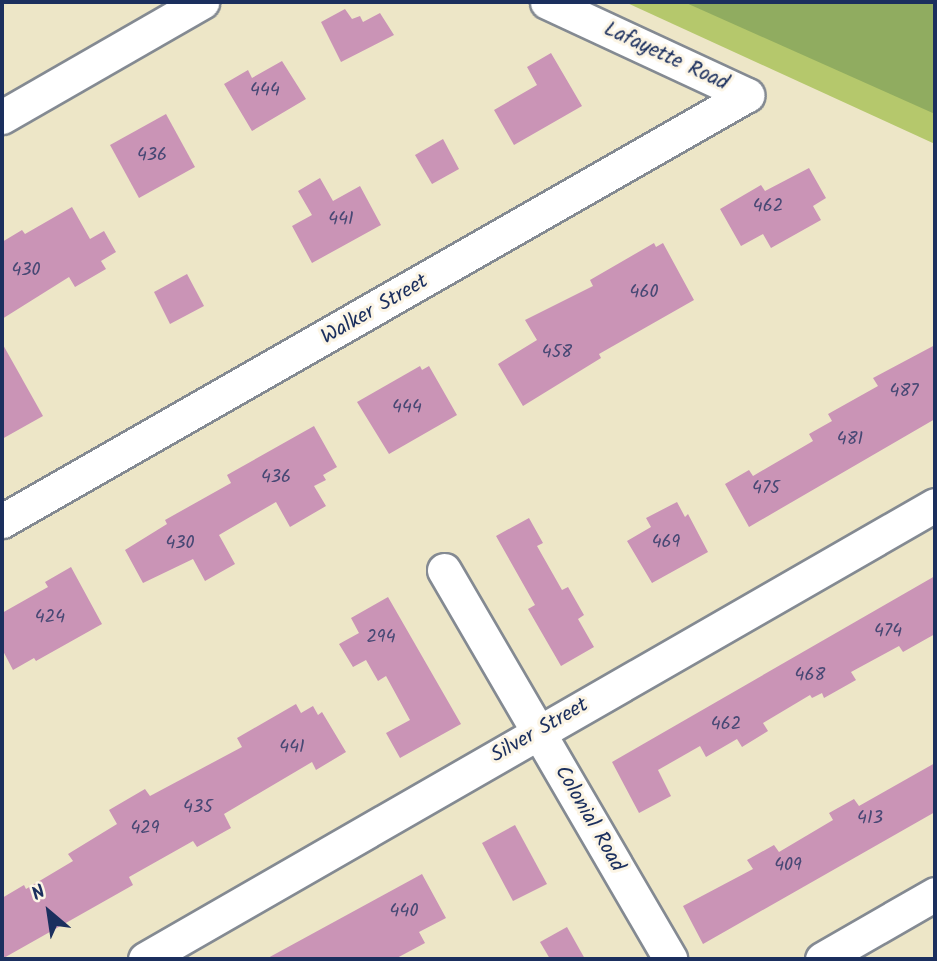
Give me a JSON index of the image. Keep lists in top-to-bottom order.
{
  "streets": {
    "street": [
      "Lafayette Road",
      "Walker Street",
      "Silver Street",
      "Colonial Road"
    ]
  },
  "crossings": [
    ["Lafayette Road", "Walker Street"],
    ["Silver Street", "Colonial Road"]
  ],
  "house_numbers": [
    "444",
    "436",
    "462",
    "441",
    "430",
    "460",
    "458",
    "487",
    "444",
    "481",
    "436",
    "475",
    "469",
    "430",
    "424",
    "474",
    "294",
    "468",
    "462",
    "441",
    "435",
    "413",
    "429",
    "409",
    "440"
  ],
  "north": "top left"
}
